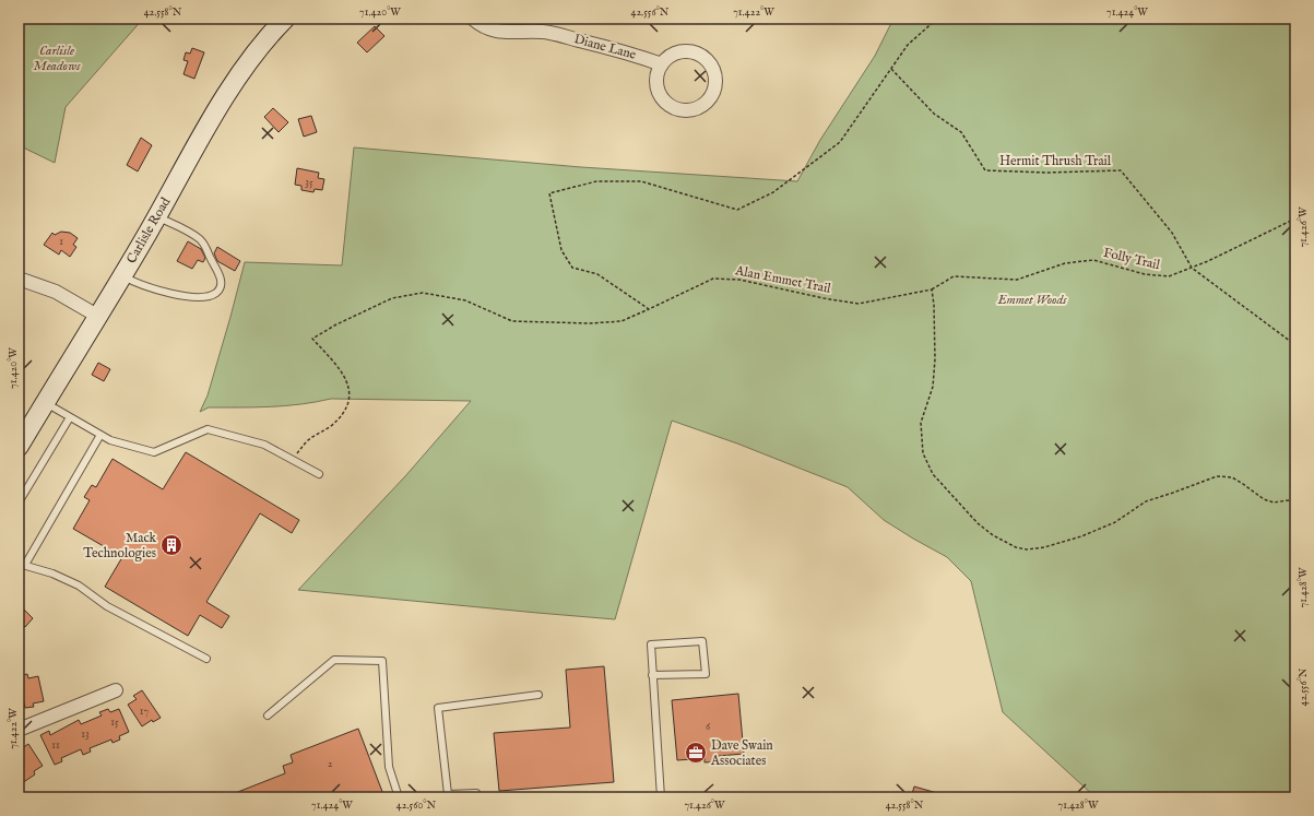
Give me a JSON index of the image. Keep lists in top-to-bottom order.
{
  "streets": {
    "main road": ["Carlisle Road"],
    "street": ["Diane Lane"],
    "path": ["Hermit Thrush Trail", "Folly Trail", "Alan Emmet Trail"]
  },
  "crossings": [
    ["Hermit Thrush Trail", "Folly Trail"],
    ["Folly Trail", "Alan Emmet Trail"]
  ],
  "parks": ["Carlisle Meadows", "Emmet Woods"],
  "places": {
    "building": ["Mack Technologies"],
    "office": ["Dave Swain Associates"]
  },
  "house_numbers": [
    "35",
    "1",
    "17",
    "15",
    "6",
    "13",
    "11",
    "2"
  ],
  "coordinates": [
    "42.558°N",
    "71.420°W",
    "42.556°N",
    "71.422°W",
    "71.424°W",
    "71.426°W",
    "71.428°W",
    "42.560°N"
  ]
}
